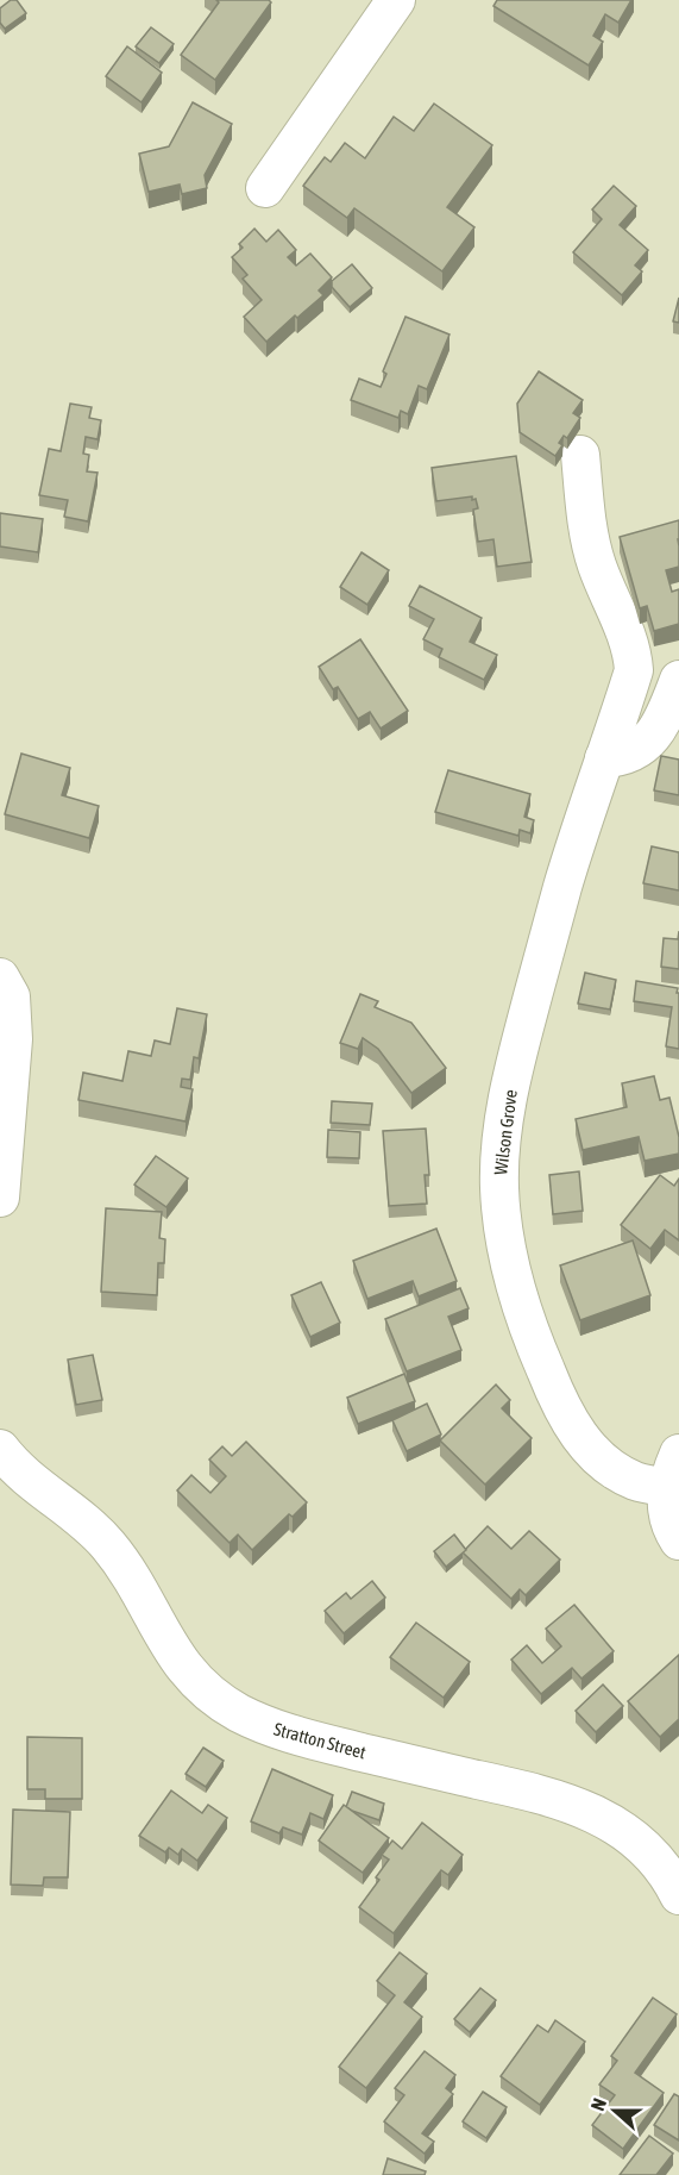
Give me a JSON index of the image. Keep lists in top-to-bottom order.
{
  "streets": {
    "street": ["Wilson Grove", "Stratton Street"]
  },
  "north": "left"
}
